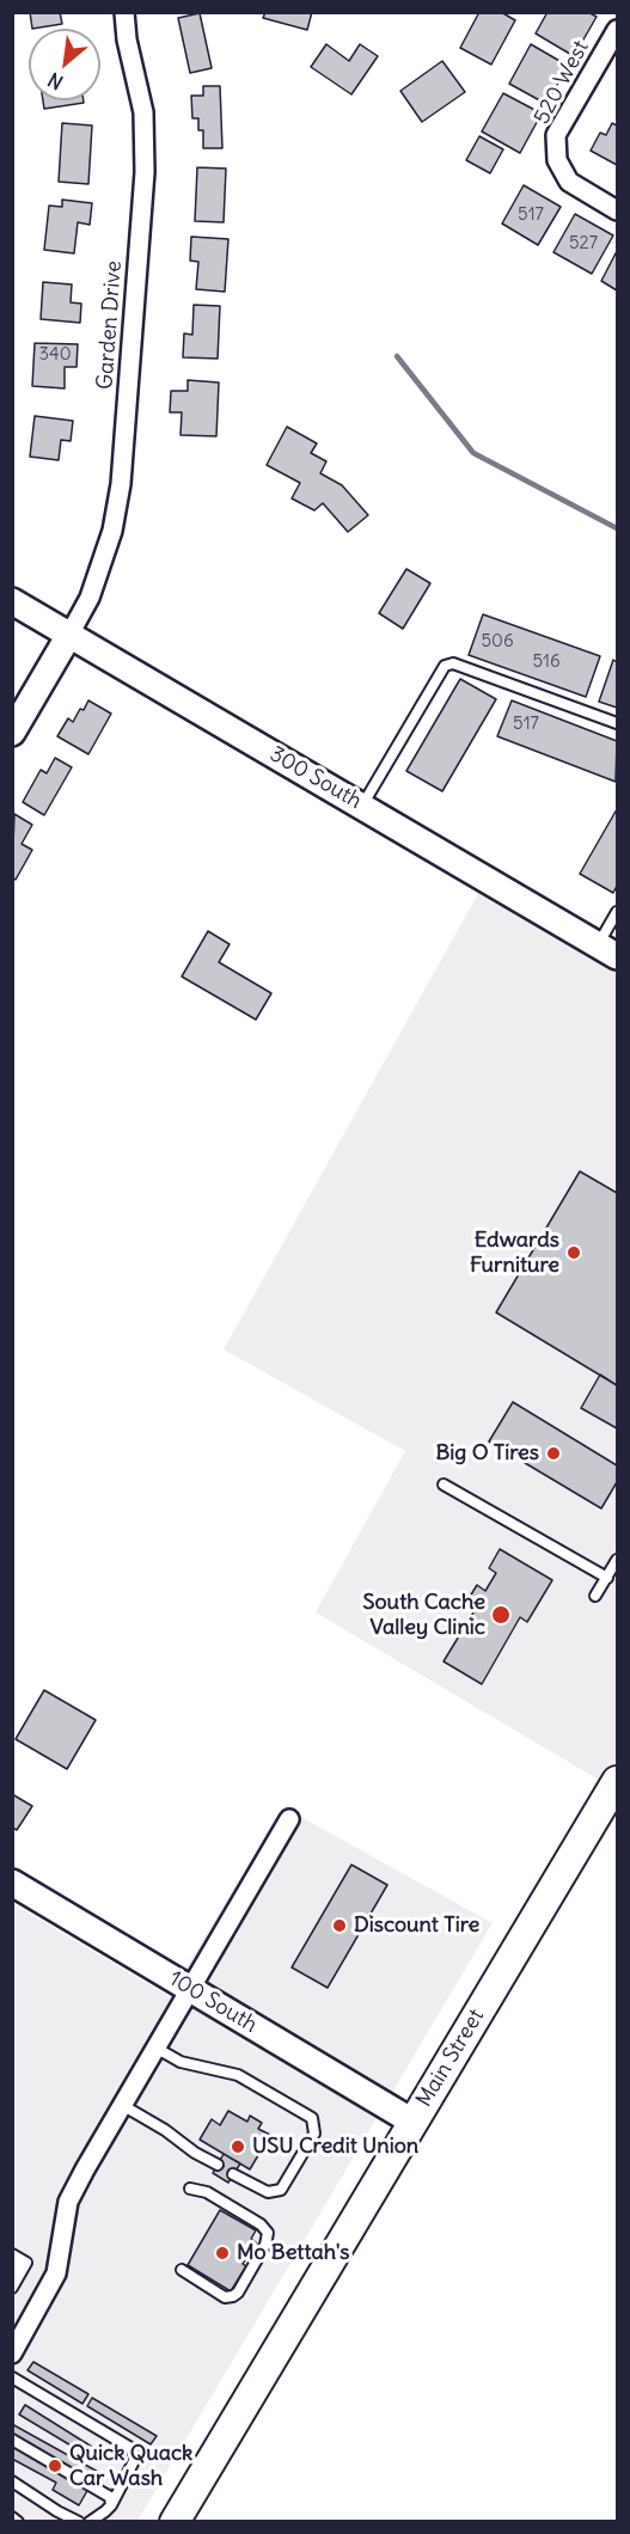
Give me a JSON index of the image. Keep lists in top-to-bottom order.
{
  "streets": {
    "main road": ["Main Street"],
    "street": [
      "520 West",
      "Garden Drive",
      "300 South",
      "100 South"
    ]
  },
  "crossings": [
    ["Garden Drive", "300 South"],
    ["100 South", "Main Street"]
  ],
  "places": [
    "Edwards Furniture",
    "Big O Tires",
    "South Cache Valley Clinic",
    "Discount Tire",
    "USU Credit Union",
    "Mo Bettah's",
    "Quick Quack Car Wash"
  ],
  "house_numbers": [
    "517",
    "527",
    "340",
    "506",
    "516",
    "517"
  ],
  "north": "bottom left"
}
